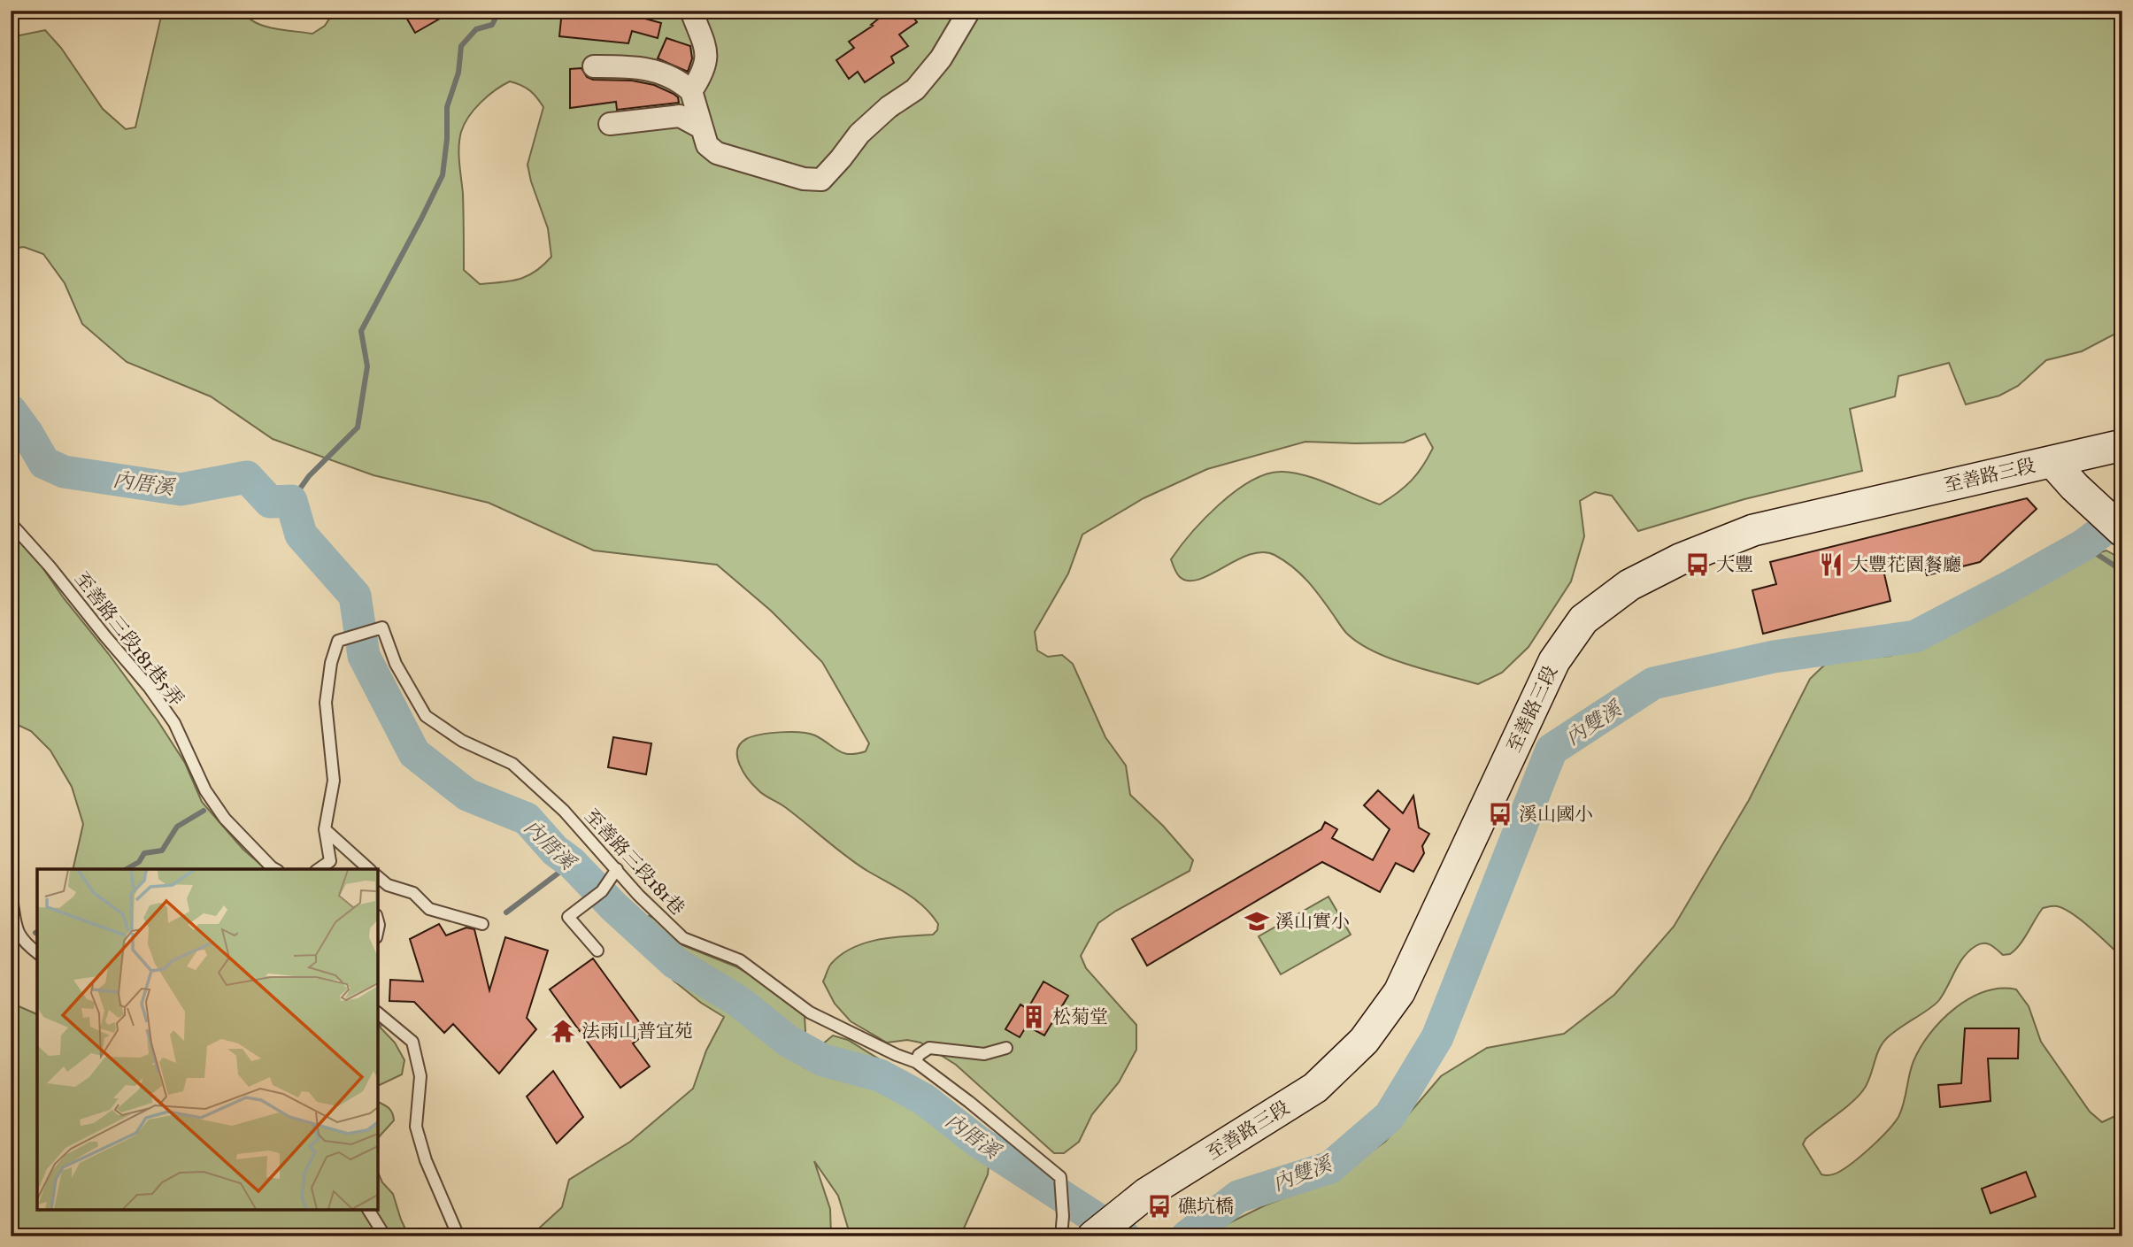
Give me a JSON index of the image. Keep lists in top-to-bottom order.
{
  "streets": {
    "street": ["至善路三段"],
    "lane": ["至善路三段181巷5弄", "至善路三段181巷"]
  },
  "water": ["內厝溪", "內雙溪"],
  "places": {
    "bus stop": ["大豐", "溪山國小", "礁坑橋"],
    "restaurant": ["大豐花園餐廳"],
    "school or university": ["溪山實小"],
    "building": ["松菊堂"],
    "temple": ["法雨山普宜苑"]
  }
}
